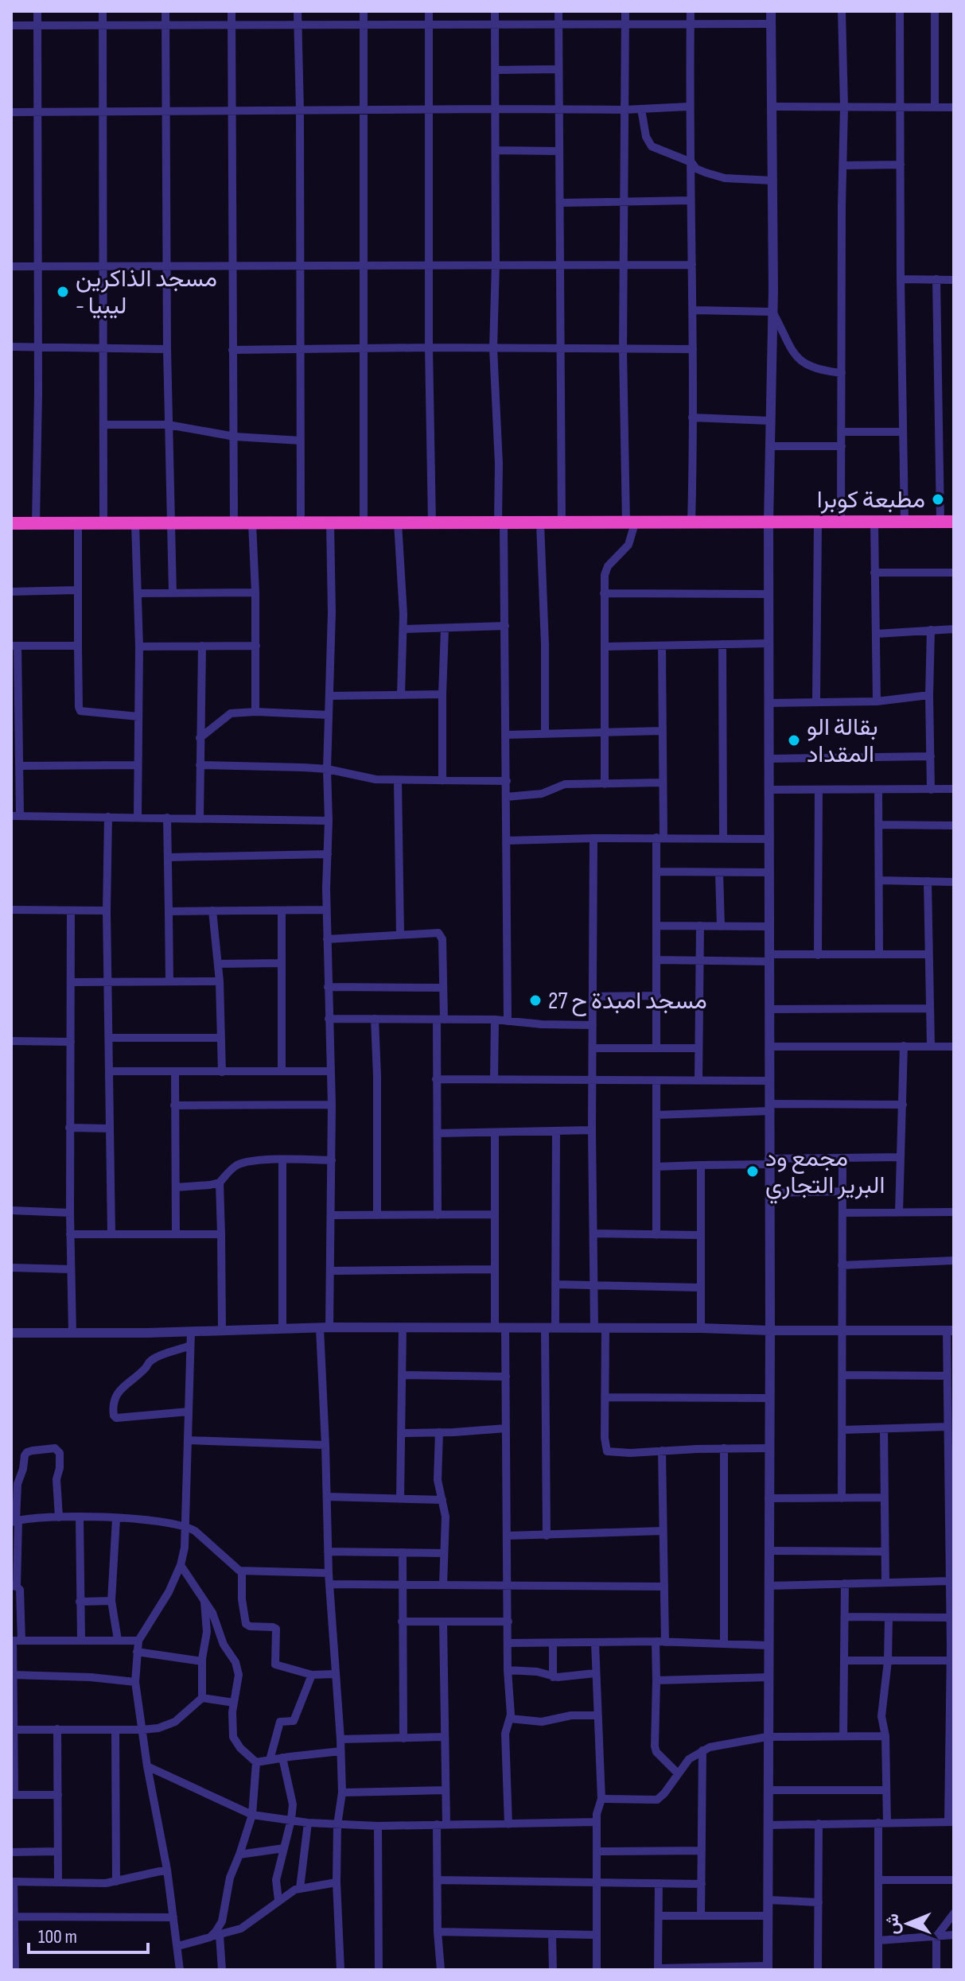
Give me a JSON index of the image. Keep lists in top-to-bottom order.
{
  "places": [
    "مسجد الذاكرين - ليبيا",
    "مطبعة كوبرا",
    "بقالة الو المقداد",
    "مسجد امبدة ح 27",
    "مجمع ود البرير التجاري"
  ],
  "scale_bar": "100 m",
  "north": "left"
}
